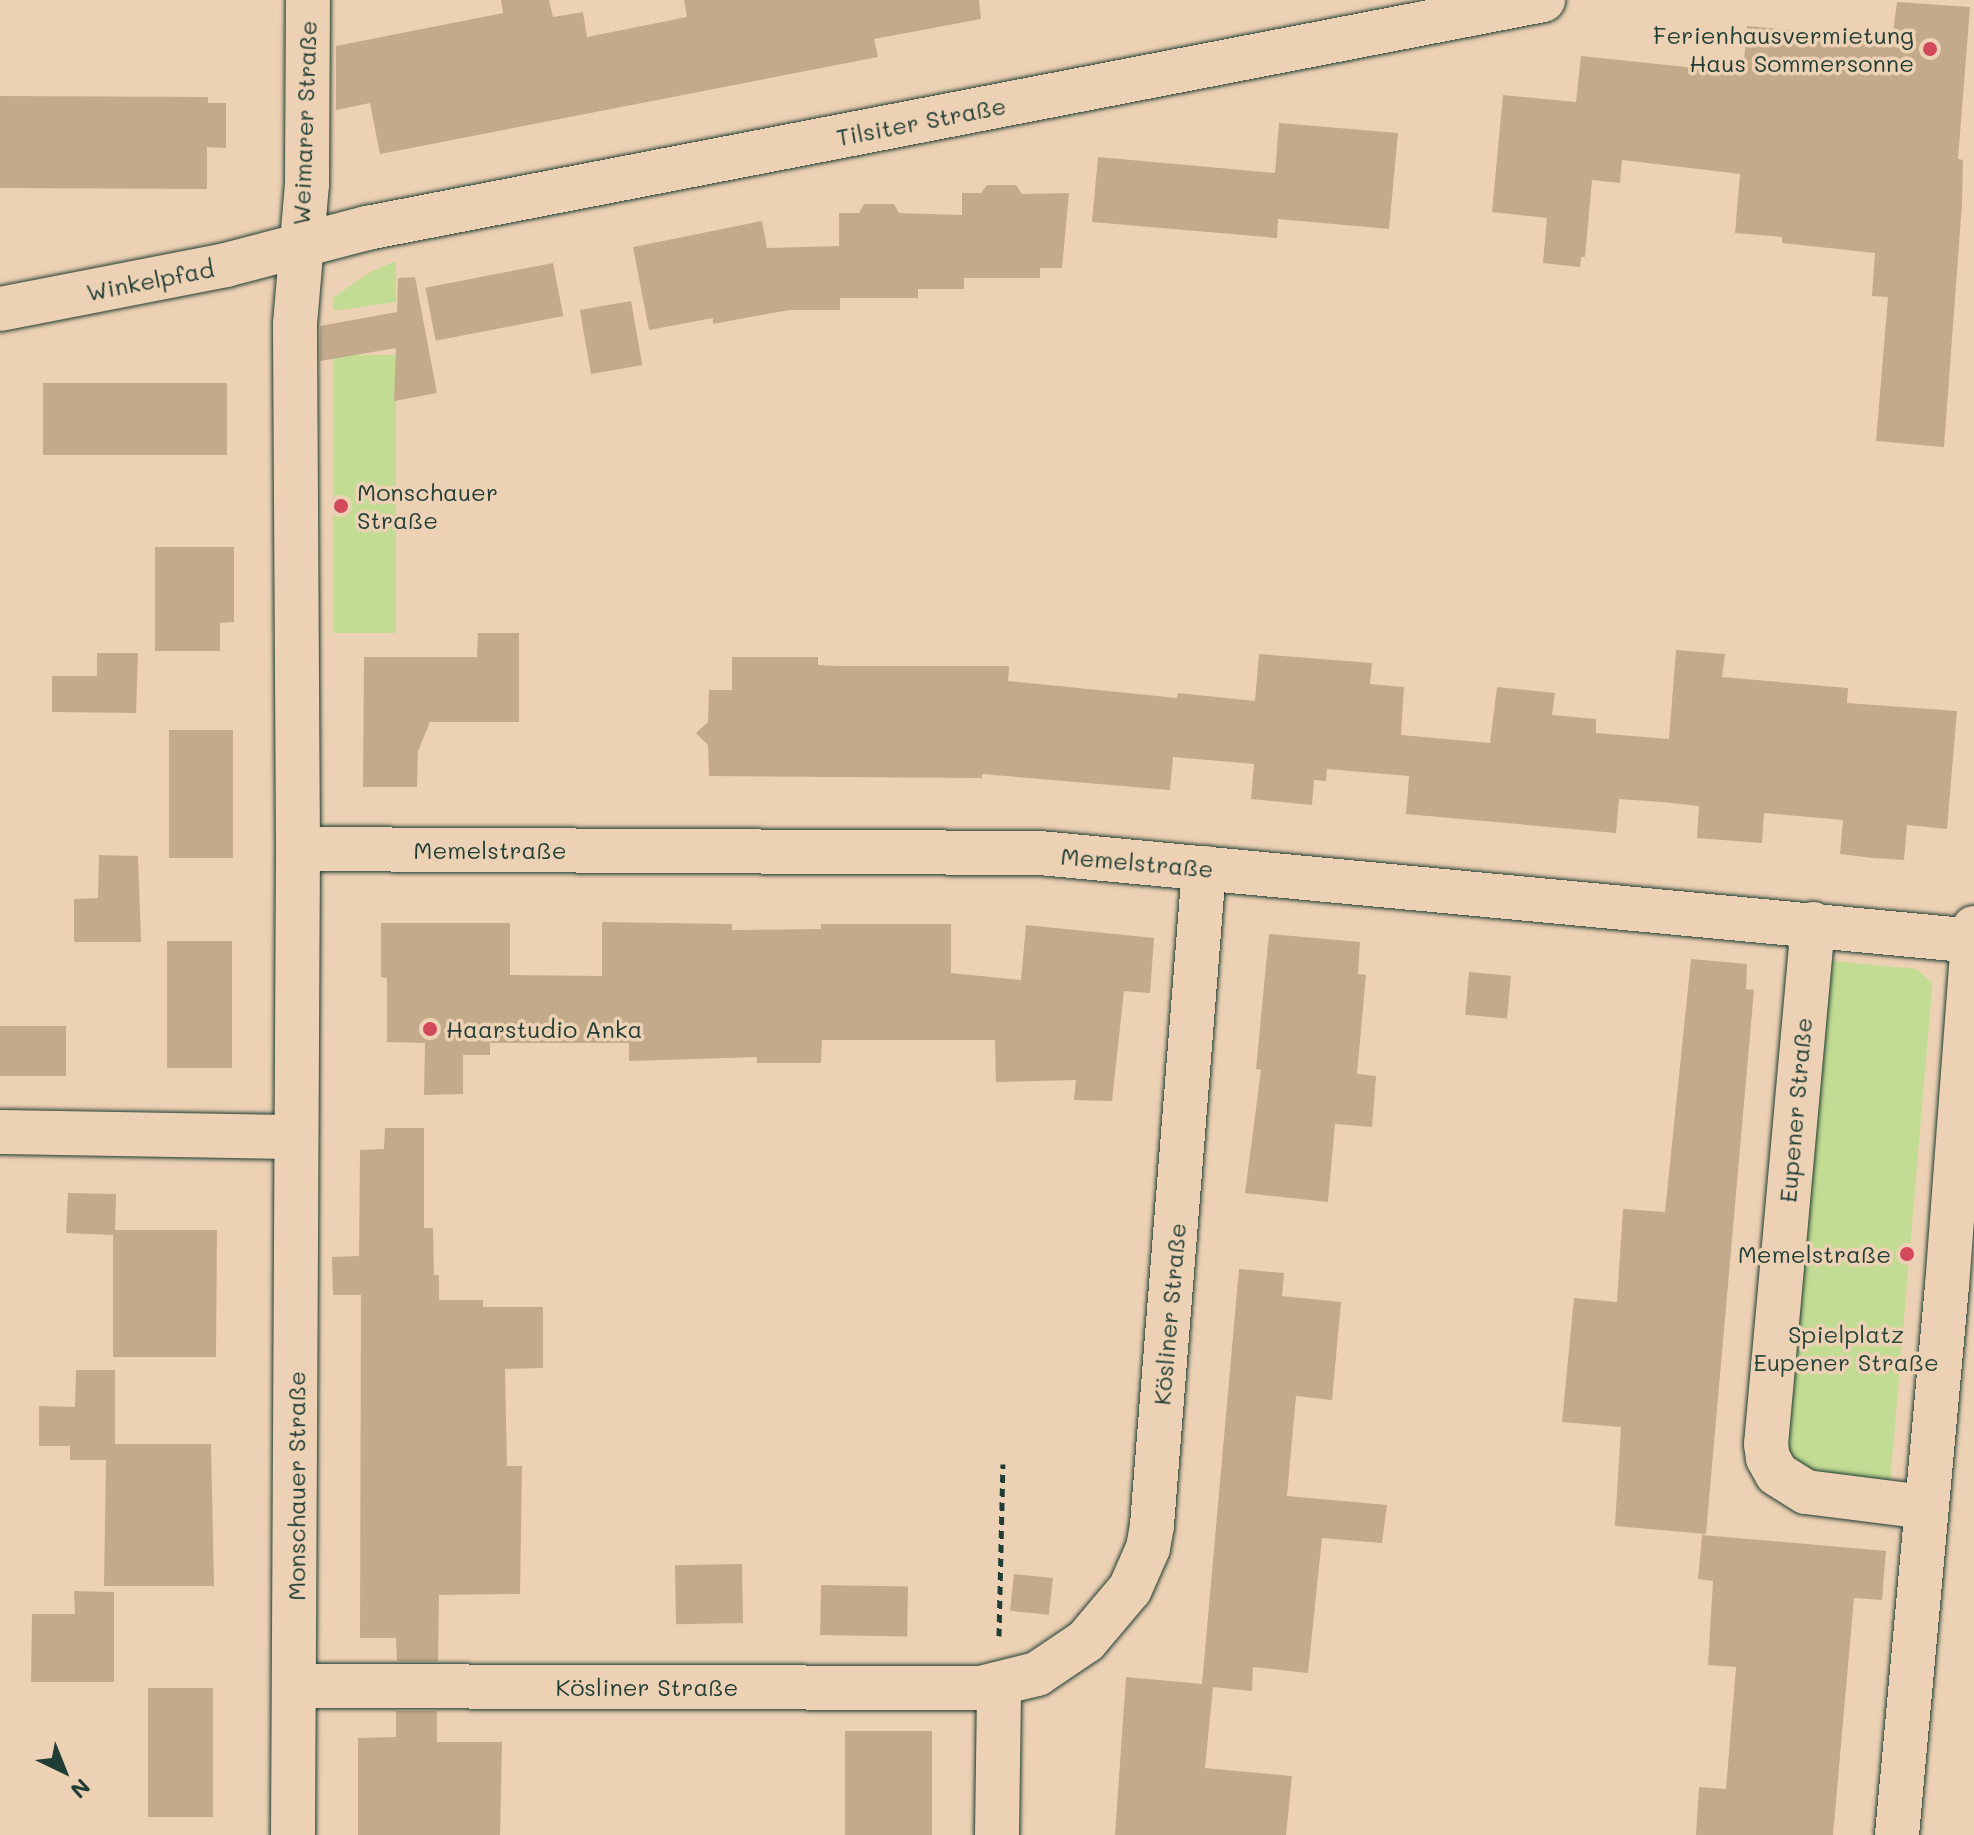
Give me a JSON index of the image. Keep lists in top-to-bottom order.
{
  "streets": {
    "street": [
      "Tilsiter Straße",
      "Weimarer Straße",
      "Winkelpfad",
      "Memelstraße",
      "Eupener Straße",
      "Kösliner Straße",
      "Monschauer Straße"
    ]
  },
  "crossings": [
    ["Tilsiter Straße", "Weimarer Straße"],
    ["Tilsiter Straße", "Winkelpfad"],
    ["Tilsiter Straße", "Monschauer Straße"],
    ["Weimarer Straße", "Winkelpfad"],
    ["Weimarer Straße", "Monschauer Straße"],
    ["Winkelpfad", "Monschauer Straße"],
    ["Memelstraße", "Eupener Straße"],
    ["Memelstraße", "Kösliner Straße"],
    ["Memelstraße", "Monschauer Straße"],
    ["Kösliner Straße", "Monschauer Straße"]
  ],
  "parks": ["Spielplatz Eupener Straße"],
  "places": [
    "Ferienhausvermietung Haus Sommersonne",
    "Monschauer Straße",
    "Haarstudio Anka",
    "Memelstraße"
  ],
  "north": "bottom right"
}
